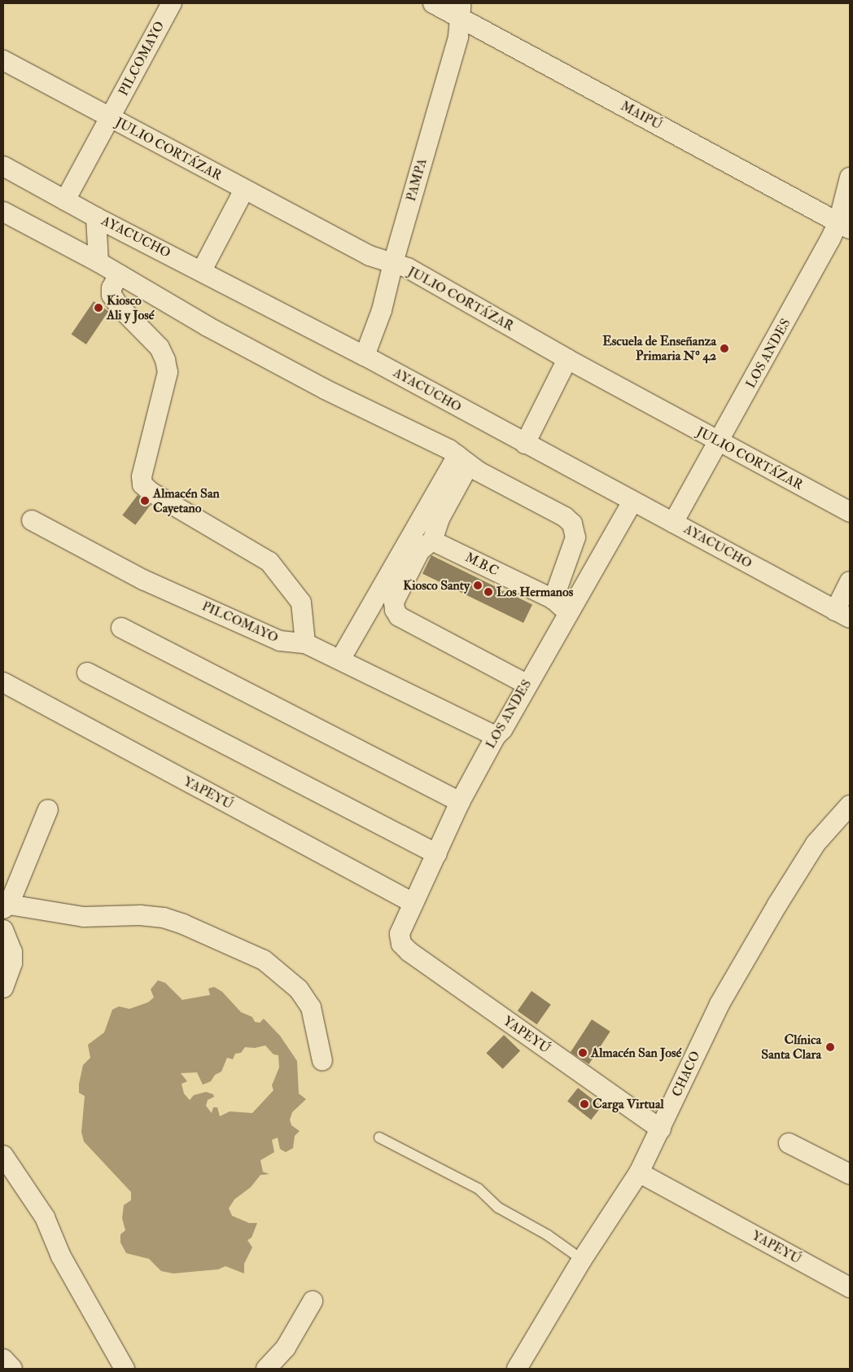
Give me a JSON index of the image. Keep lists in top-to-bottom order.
{
  "streets": {
    "street": [
      "PILCOMAYO",
      "MAIPÚ",
      "JULIO CORTÁZAR",
      "PAMPA",
      "AYACUCHO",
      "LOS ANDES",
      "M.B.C",
      "YAPEYÚ",
      "CHACO"
    ]
  },
  "crossings": [
    ["PILCOMAYO", "JULIO CORTÁZAR"],
    ["PILCOMAYO", "AYACUCHO"],
    ["PILCOMAYO", "LOS ANDES"],
    ["MAIPÚ", "PAMPA"],
    ["MAIPÚ", "LOS ANDES"],
    ["JULIO CORTÁZAR", "PAMPA"],
    ["JULIO CORTÁZAR", "LOS ANDES"],
    ["PAMPA", "AYACUCHO"],
    ["AYACUCHO", "LOS ANDES"],
    ["LOS ANDES", "YAPEYÚ"],
    ["YAPEYÚ", "CHACO"]
  ],
  "places": [
    "Kiosco Ali y José",
    "Escuela de Enseñanza Primaria Nº 42",
    "Almacén San Cayetano",
    "Kiosco Santy",
    "Los Hermanos",
    "Clínica Santa Clara",
    "Almacén San José",
    "Carga Virtual"
  ]
}
